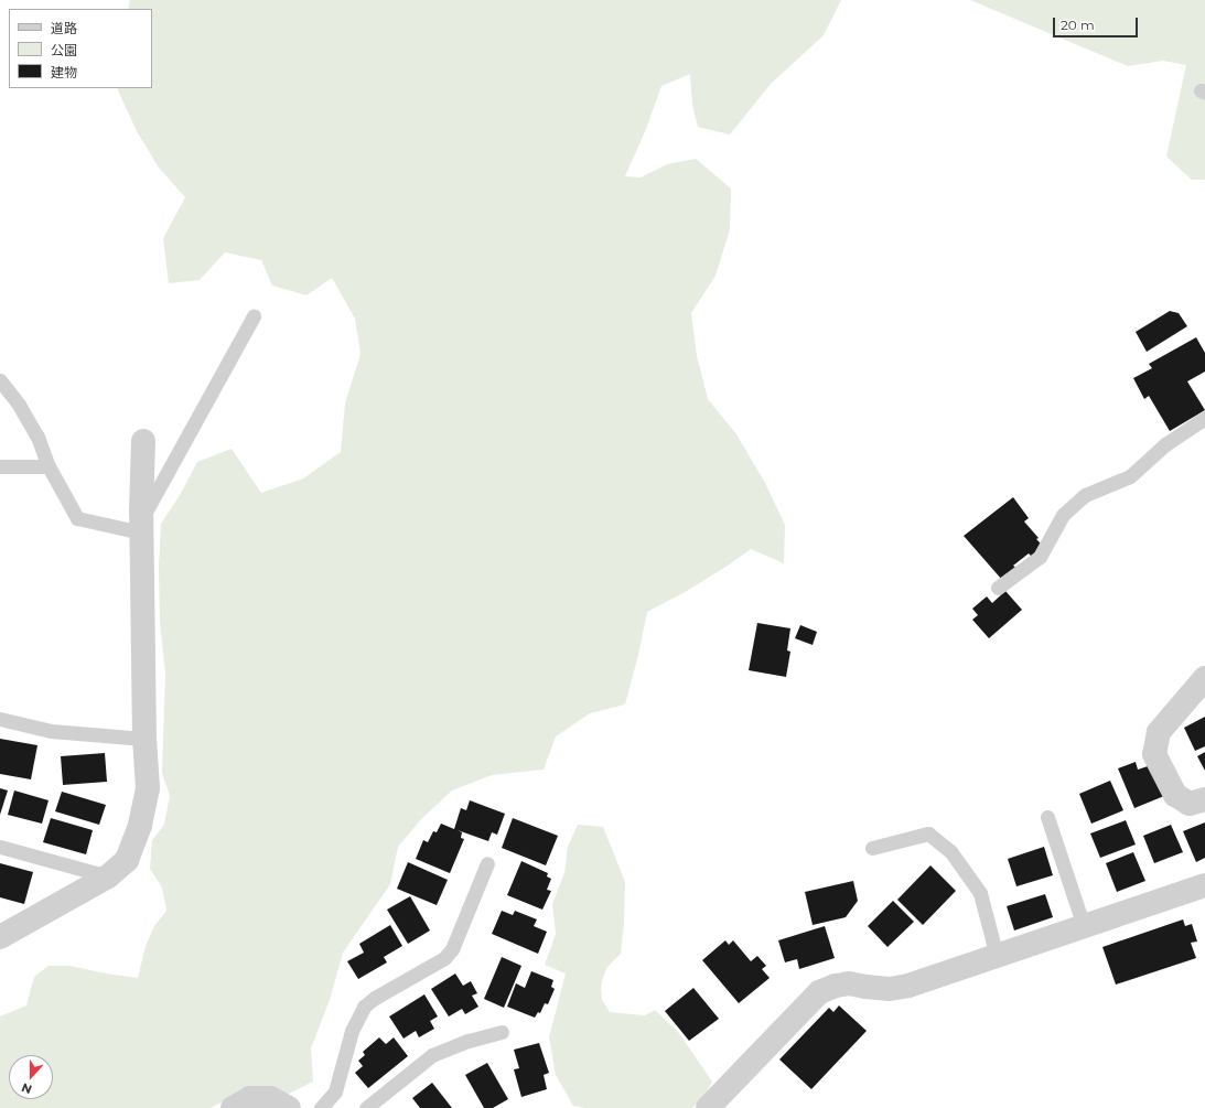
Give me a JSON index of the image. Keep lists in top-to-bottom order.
{
  "legend": ["道路", "公園", "建物"],
  "scale_bar": "20 m",
  "north": "bottom"
}
